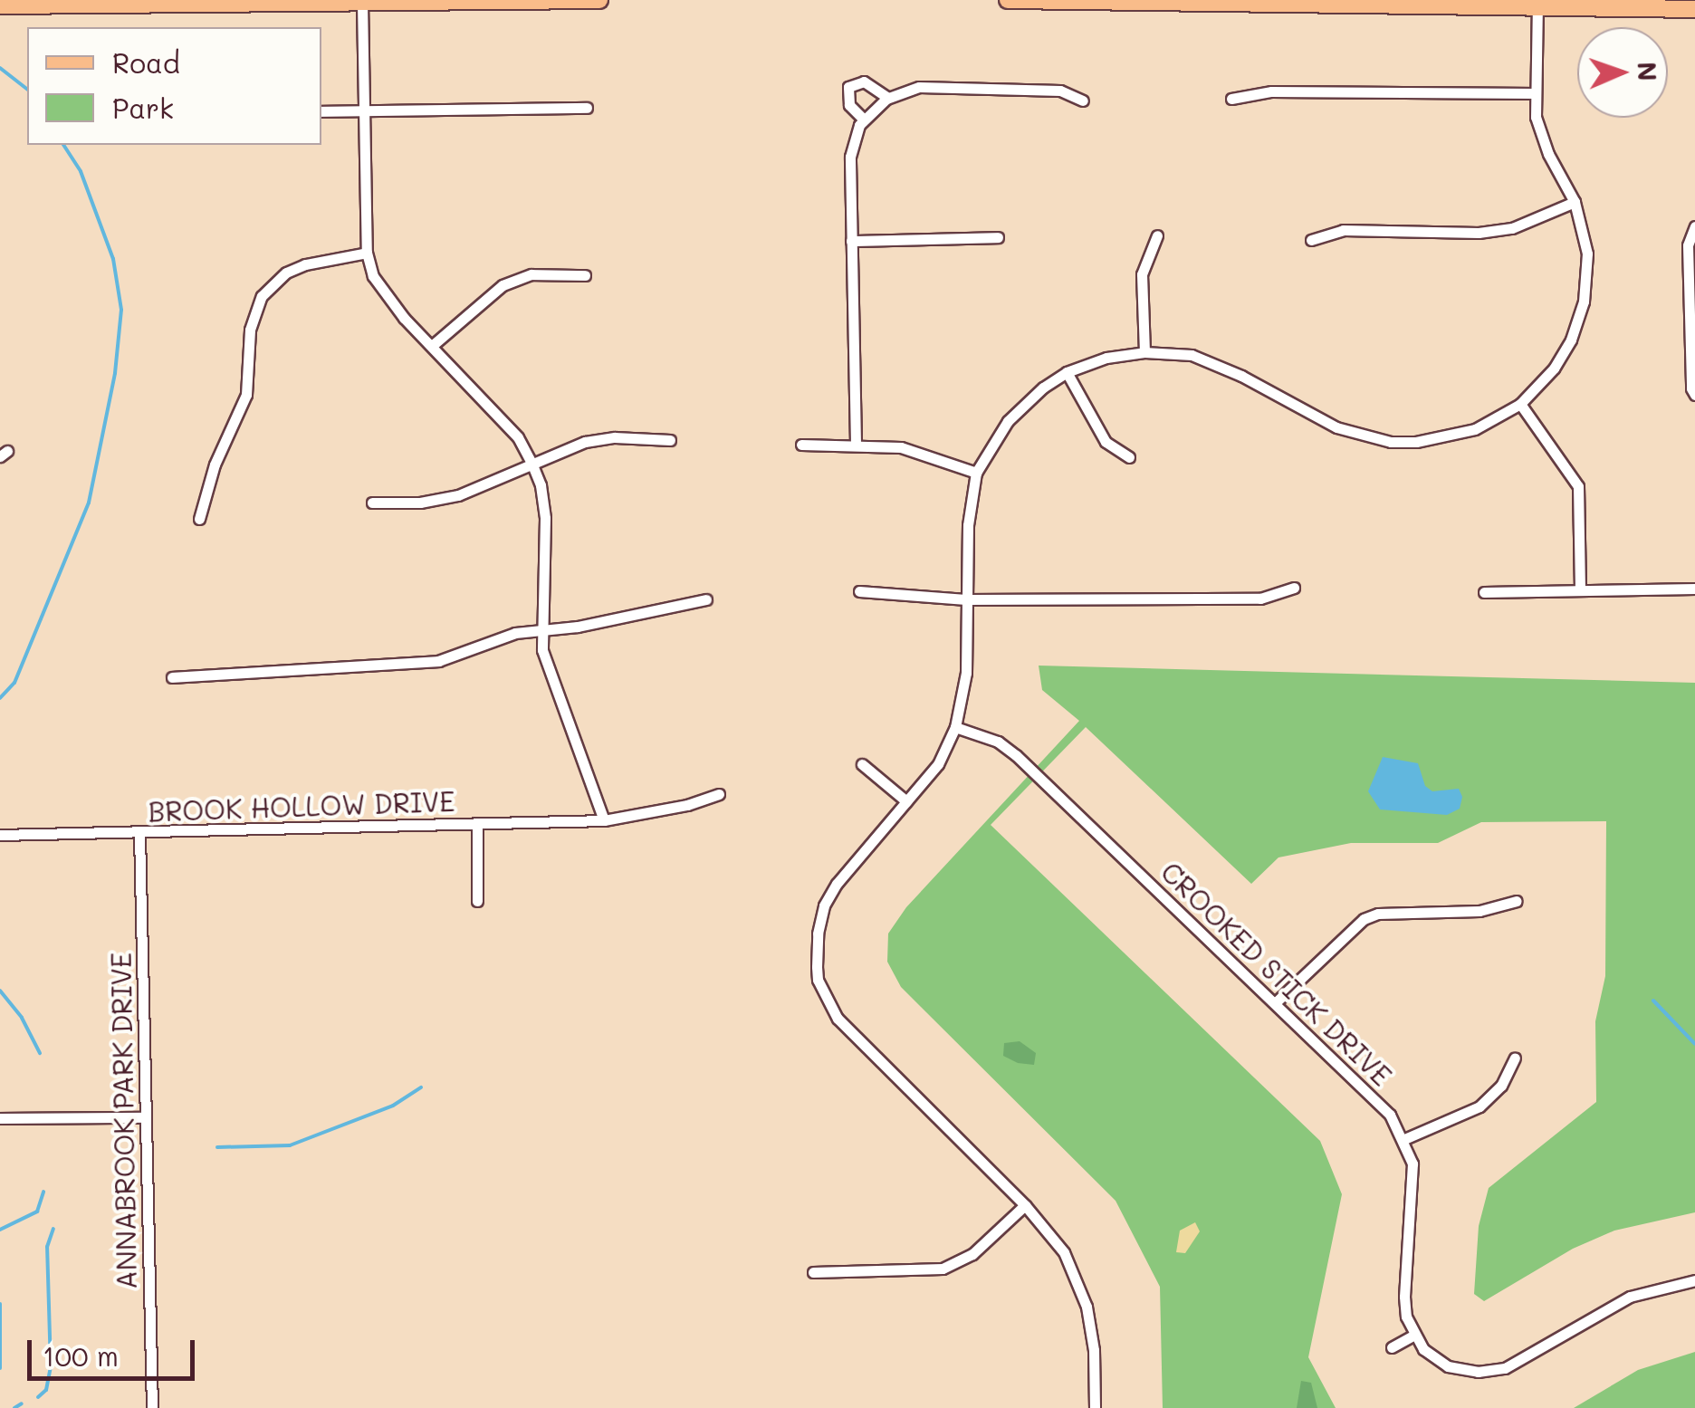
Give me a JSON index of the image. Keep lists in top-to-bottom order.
{
  "streets": {
    "street": ["BROOK HOLLOW DRIVE", "CROOKED STICK DRIVE", "ANNABROOK PARK DRIVE"]
  },
  "crossings": [
    ["BROOK HOLLOW DRIVE", "ANNABROOK PARK DRIVE"]
  ],
  "legend": ["Road", "Park"],
  "scale_bar": "100 m",
  "north": "right"
}
